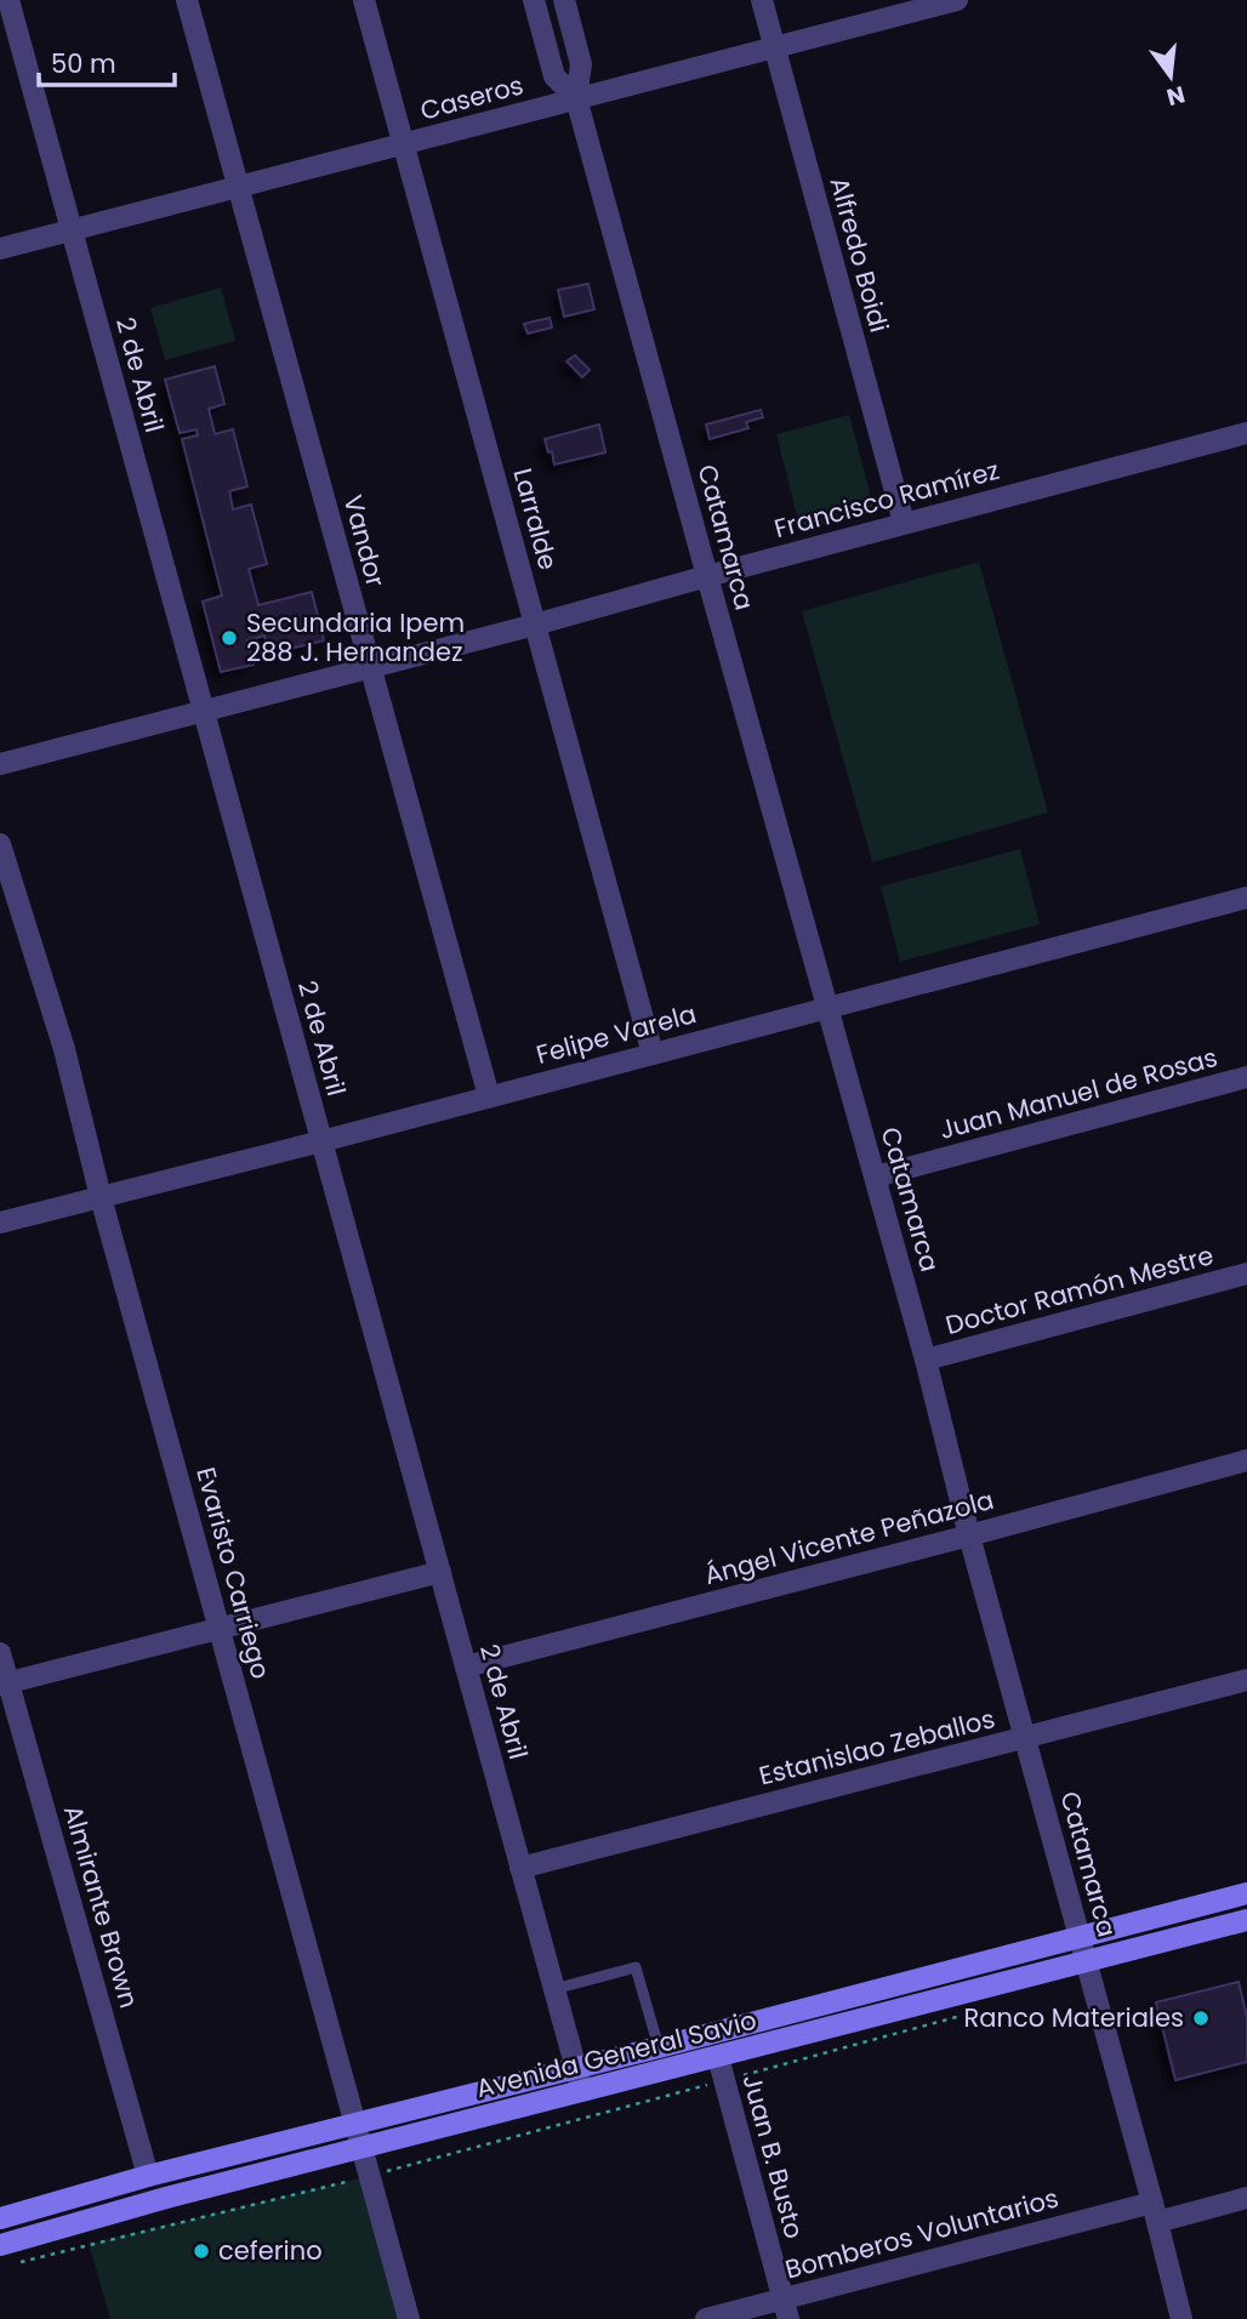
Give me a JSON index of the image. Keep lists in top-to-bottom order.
{
  "streets": {
    "main road": ["Avenida General Savio"],
    "street": [
      "Caseros",
      "Alfredo Boidi",
      "2 de Abril",
      "Francisco Ramírez",
      "Larralde",
      "Catamarca",
      "Vandor",
      "Felipe Varela",
      "Juan Manuel de Rosas",
      "Doctor Ramón Mestre",
      "Ángel Vicente Peñazola",
      "Evaristo Carriego",
      "Estanislao Zeballos",
      "Almirante Brown",
      "Juan B. Busto",
      "Bomberos Voluntarios"
    ]
  },
  "crossings": [
    ["Caseros", "Alfredo Boidi"],
    ["Caseros", "2 de Abril"],
    ["Caseros", "Larralde"],
    ["Caseros", "Catamarca"],
    ["Caseros", "Vandor"],
    ["Alfredo Boidi", "Francisco Ramírez"],
    ["2 de Abril", "Francisco Ramírez"],
    ["2 de Abril", "Felipe Varela"],
    ["2 de Abril", "Ángel Vicente Peñazola"],
    ["2 de Abril", "Estanislao Zeballos"],
    ["2 de Abril", "Avenida General Savio"],
    ["Francisco Ramírez", "Larralde"],
    ["Francisco Ramírez", "Catamarca"],
    ["Francisco Ramírez", "Vandor"],
    ["Larralde", "Felipe Varela"],
    ["Catamarca", "Felipe Varela"],
    ["Catamarca", "Juan Manuel de Rosas"],
    ["Catamarca", "Doctor Ramón Mestre"],
    ["Catamarca", "Ángel Vicente Peñazola"],
    ["Catamarca", "Estanislao Zeballos"],
    ["Catamarca", "Avenida General Savio"],
    ["Catamarca", "Bomberos Voluntarios"],
    ["Vandor", "Felipe Varela"],
    ["Felipe Varela", "Evaristo Carriego"],
    ["Evaristo Carriego", "Avenida General Savio"],
    ["Almirante Brown", "Avenida General Savio"],
    ["Avenida General Savio", "Juan B. Busto"],
    ["Juan B. Busto", "Bomberos Voluntarios"]
  ],
  "places": ["Secundaria Ipem 288 J. Hernandez", "Ranco Materiales", "ceferino"],
  "scale_bar": "50 m",
  "north": "bottom"
}
